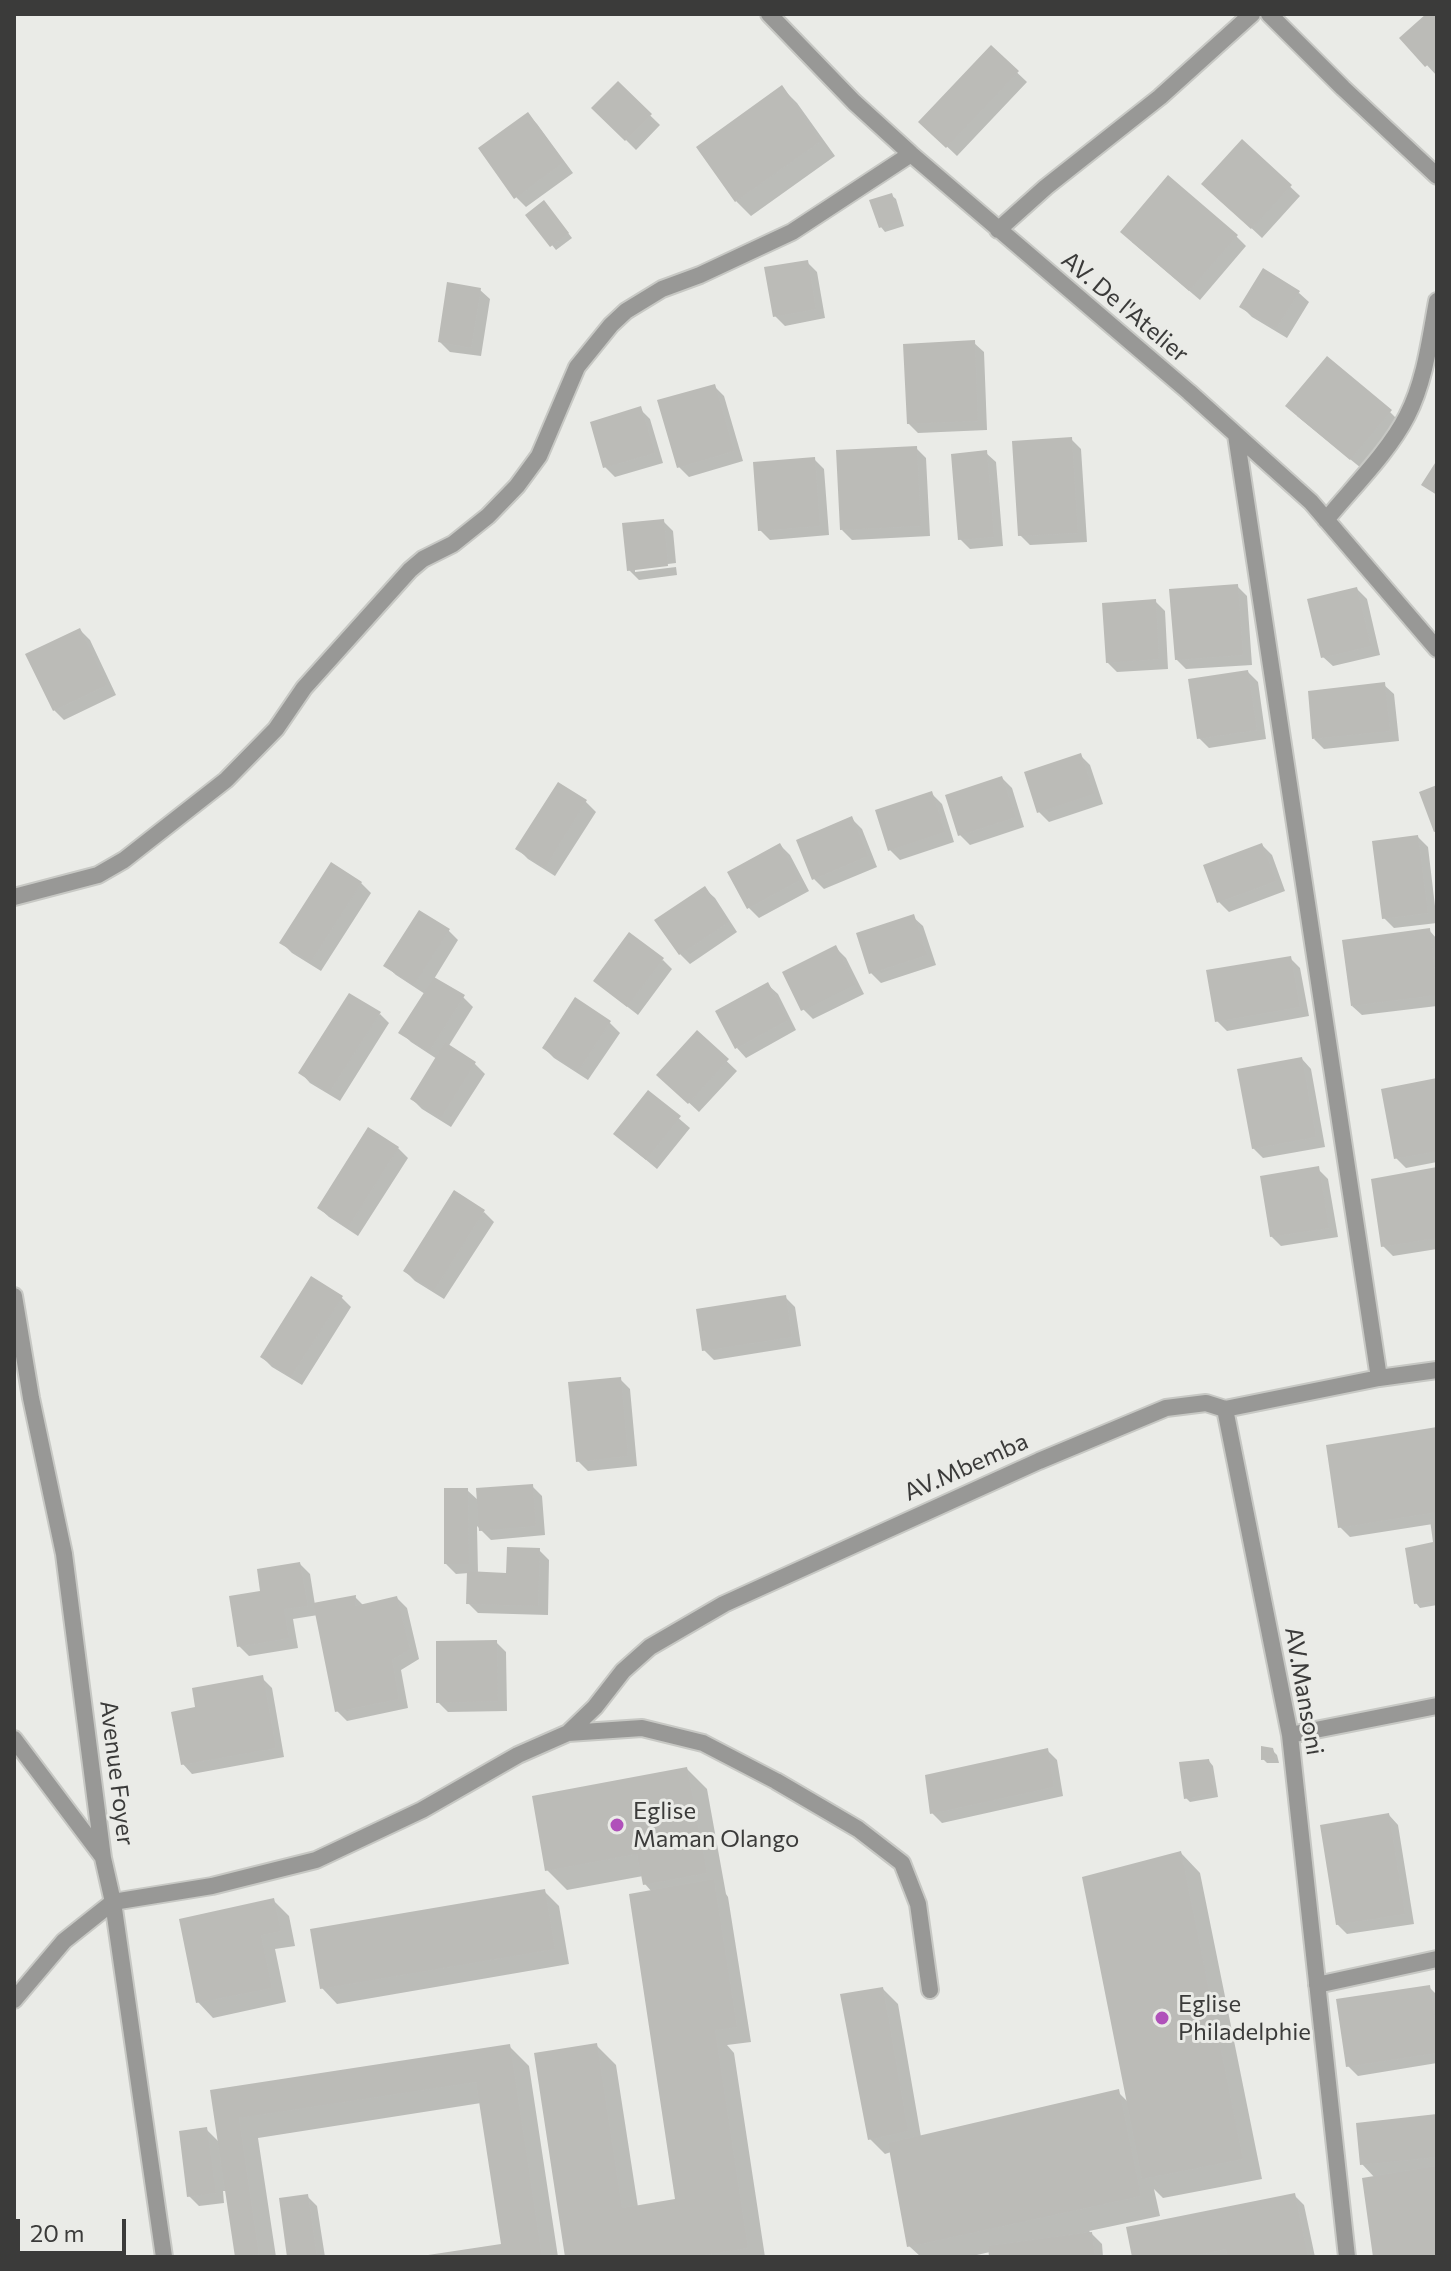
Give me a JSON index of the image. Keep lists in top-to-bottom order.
{
  "streets": {
    "street": [
      "AV. De l'Atelier",
      "AV.Mbemba",
      "AV.Mansoni",
      "Avenue Foyer"
    ]
  },
  "crossings": [
    ["AV.Mbemba", "AV.Mansoni"]
  ],
  "places": ["Eglise Maman Olango", "Eglise Philadelphie"],
  "scale_bar": "20 m"
}
